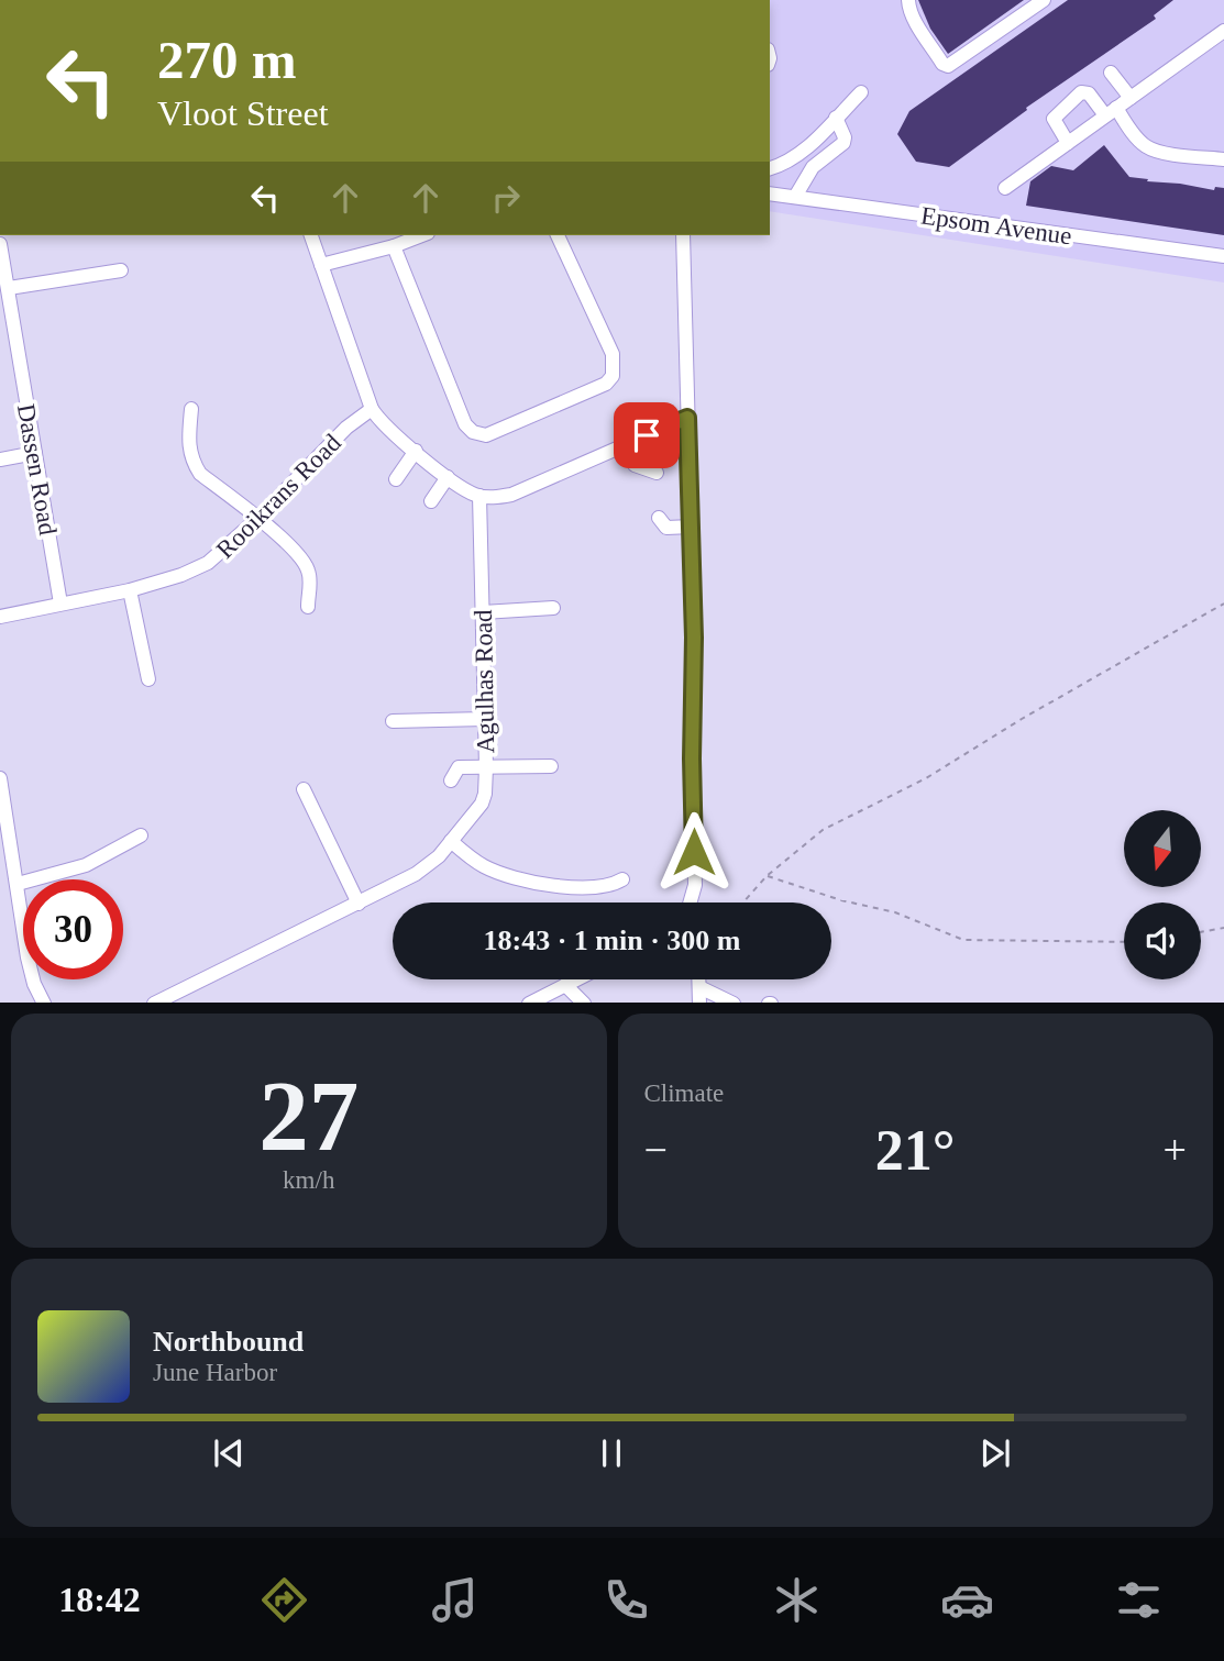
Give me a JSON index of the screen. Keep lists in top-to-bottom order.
{
  "streets": {
    "street": [
      "Epsom Avenue",
      "Dassen Road",
      "Rooikrans Road",
      "Agulhas Road"
    ]
  },
  "crossings": [
    ["Dassen Road", "Rooikrans Road"]
  ],
  "north": "bottom",
  "page": {
    "turn": ["270 m", "Vloot Street"],
    "limit": "30",
    "trip": "18:43 · 1 min · 300 m",
    "tile": [
      ["27", "km/h"],
      "Climate"
    ],
    "heat": ["−", "21°", "+"],
    "song": ["Northbound", "June Harbor"],
    "tabs": "18:42"
  }
}
